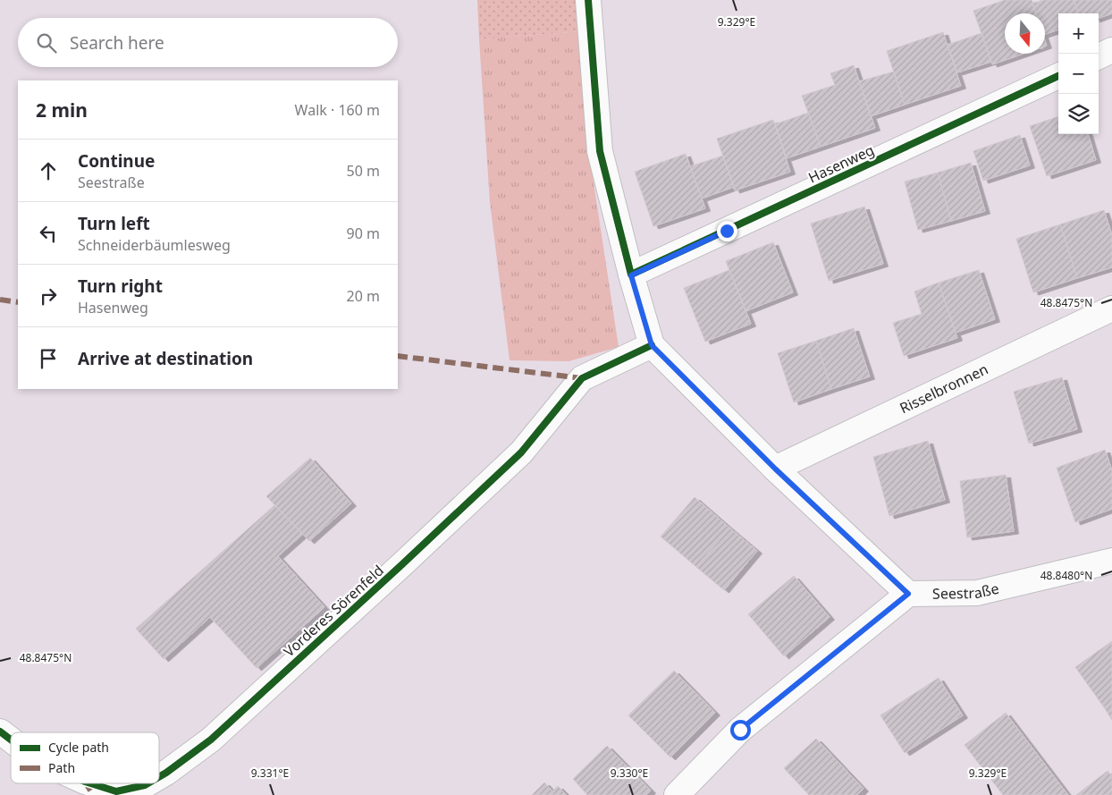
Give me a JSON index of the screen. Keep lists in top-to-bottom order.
{
  "streets": {
    "street": [
      "Hasenweg",
      "Risselbronnen",
      "Seestraße",
      "Vorderes Sörenfeld"
    ]
  },
  "legend": ["Cycle path", "Path"],
  "north": "bottom",
  "page": {
    "map_buttons": ["+", "−"],
    "search": "Search here",
    "heading": ["2 min", "Walk · 160 m"],
    "list": [
      ["Continue", "Seestraße", "50 m"],
      ["Turn left", "Schneiderbäumlesweg", "90 m"],
      ["Turn right", "Hasenweg", "20 m"],
      "Arrive at destination"
    ]
  },
  "coordinates": [
    "9.329°E",
    "48.8475°N",
    "48.8480°N",
    "9.331°E",
    "9.330°E"
  ]
}
